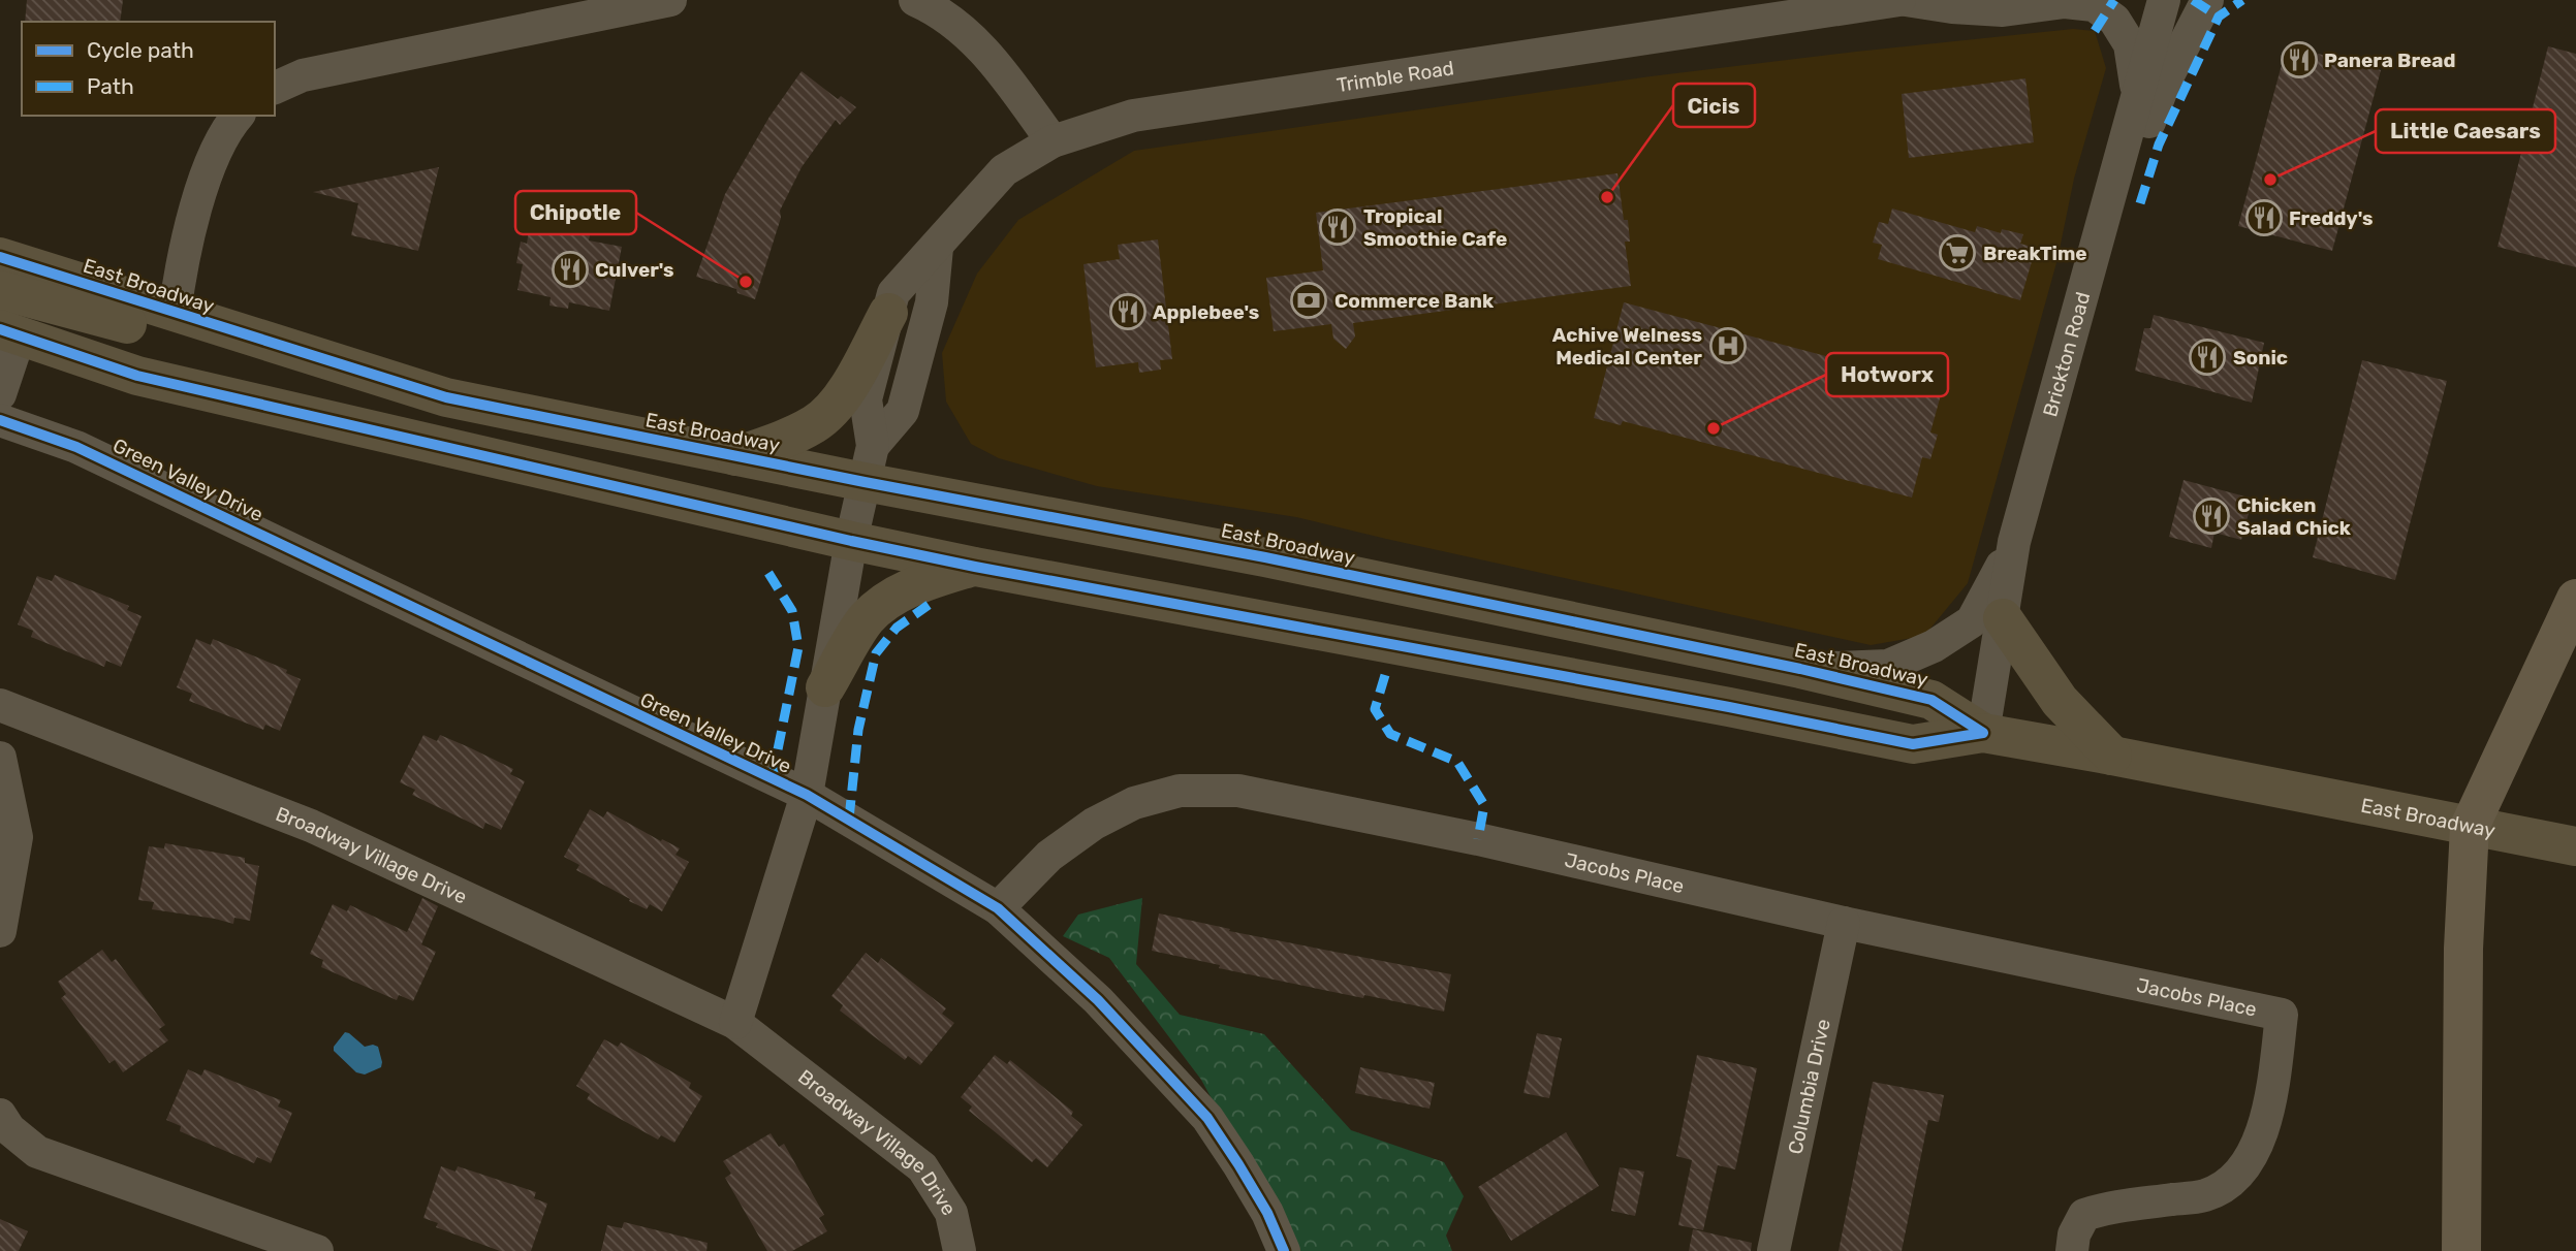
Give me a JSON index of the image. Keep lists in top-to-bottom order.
{
  "streets": {
    "main road": ["East Broadway"],
    "street": [
      "Trimble Road",
      "Brickton Road",
      "Green Valley Drive",
      "Broadway Village Drive",
      "Jacobs Place",
      "Columbia Drive"
    ]
  },
  "crossings": [
    ["Trimble Road", "East Broadway"],
    ["East Broadway", "Brickton Road"],
    ["Green Valley Drive", "Jacobs Place"],
    ["Jacobs Place", "Columbia Drive"]
  ],
  "places": {
    "restaurant": [
      "Panera Bread",
      "Freddy's",
      "Tropical Smoothie Cafe",
      "Culver's",
      "Applebee's",
      "Sonic",
      "Chicken Salad Chick"
    ],
    "other": [
      "Little Caesars",
      "Cicis",
      "Chipotle",
      "Hotworx"
    ],
    "supermarket": ["BreakTime"],
    "bank": ["Commerce Bank"],
    "hospital": ["Achive Welness Medical Center"]
  },
  "legend": ["Cycle path", "Path"]
}
